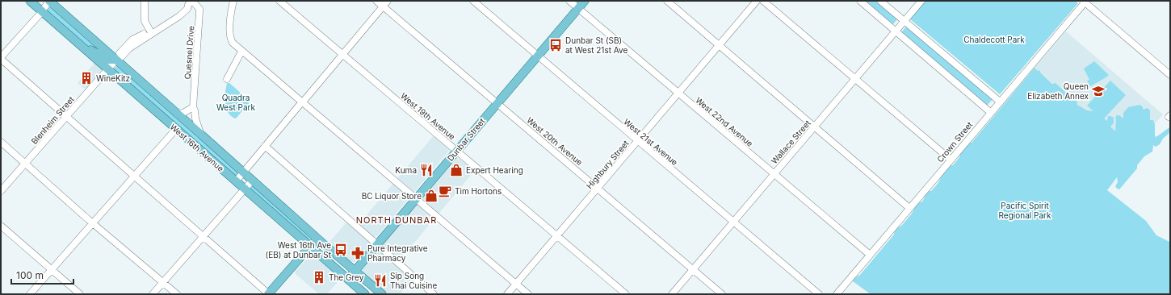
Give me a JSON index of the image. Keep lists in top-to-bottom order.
{
  "streets": {
    "main road": ["Dunbar Street", "West 16th Avenue"],
    "street": [
      "Quesnel Drive",
      "West 19th Avenue",
      "Blenheim Street",
      "West 22nd Avenue",
      "West 20th Avenue",
      "West 21st Avenue",
      "Wallace Street",
      "Crown Street",
      "Highbury Street"
    ]
  },
  "crossings": [
    ["Quesnel Drive", "Blenheim Street"],
    ["Quesnel Drive", "West 16th Avenue"],
    ["West 19th Avenue", "Dunbar Street"],
    ["West 19th Avenue", "Highbury Street"],
    ["Blenheim Street", "West 16th Avenue"],
    ["West 22nd Avenue", "Dunbar Street"],
    ["West 22nd Avenue", "Wallace Street"],
    ["West 22nd Avenue", "Crown Street"],
    ["West 22nd Avenue", "Highbury Street"],
    ["Dunbar Street", "West 20th Avenue"],
    ["Dunbar Street", "West 21st Avenue"],
    ["Dunbar Street", "West 16th Avenue"],
    ["West 20th Avenue", "Wallace Street"],
    ["West 20th Avenue", "Highbury Street"],
    ["West 21st Avenue", "Wallace Street"],
    ["West 21st Avenue", "Highbury Street"]
  ],
  "districts": ["NORTH DUNBAR"],
  "parks": ["Chaldecott Park", "Quadra West Park", "Pacific Spirit Regional Park"],
  "places": {
    "bus stop": ["Dunbar St (SB) at West 21st Ave", "West 16th Ave (EB) at Dunbar St"],
    "building": ["WineKitz", "The Grey"],
    "school or university": ["Queen Elizabeth Annex"],
    "restaurant": ["Kuma", "Sip Song Thai Cuisine"],
    "shop": ["Expert Hearing", "BC Liquor Store"],
    "cafe": ["Tim Hortons"],
    "pharmacy": ["Pure Integrative Pharmacy"]
  },
  "scale_bar": "100 m"
}
